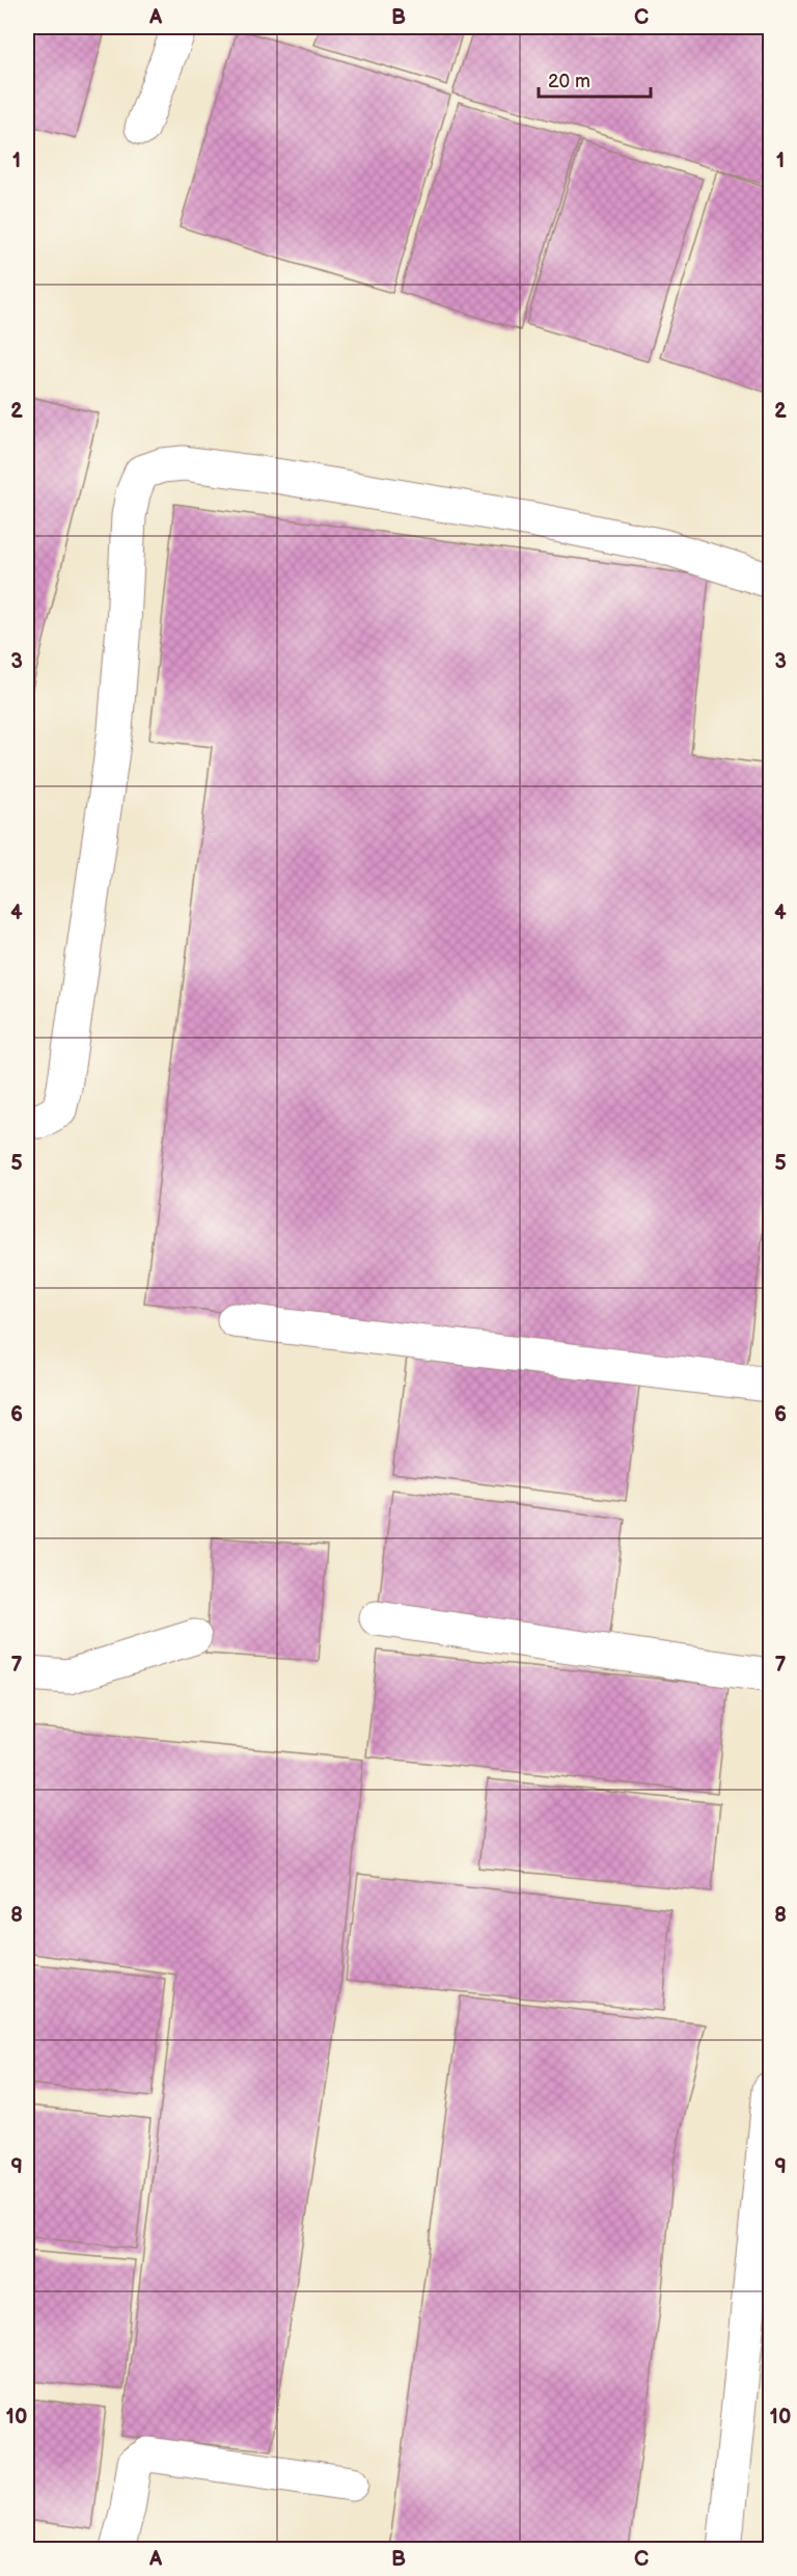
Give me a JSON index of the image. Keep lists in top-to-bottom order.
{
  "scale_bar": "20 m",
  "grid": {
    "columns": ["A", "B", "C"],
    "rows": [
      "1",
      "2",
      "3",
      "4",
      "5",
      "6",
      "7",
      "8",
      "9",
      "10"
    ]
  }
}
